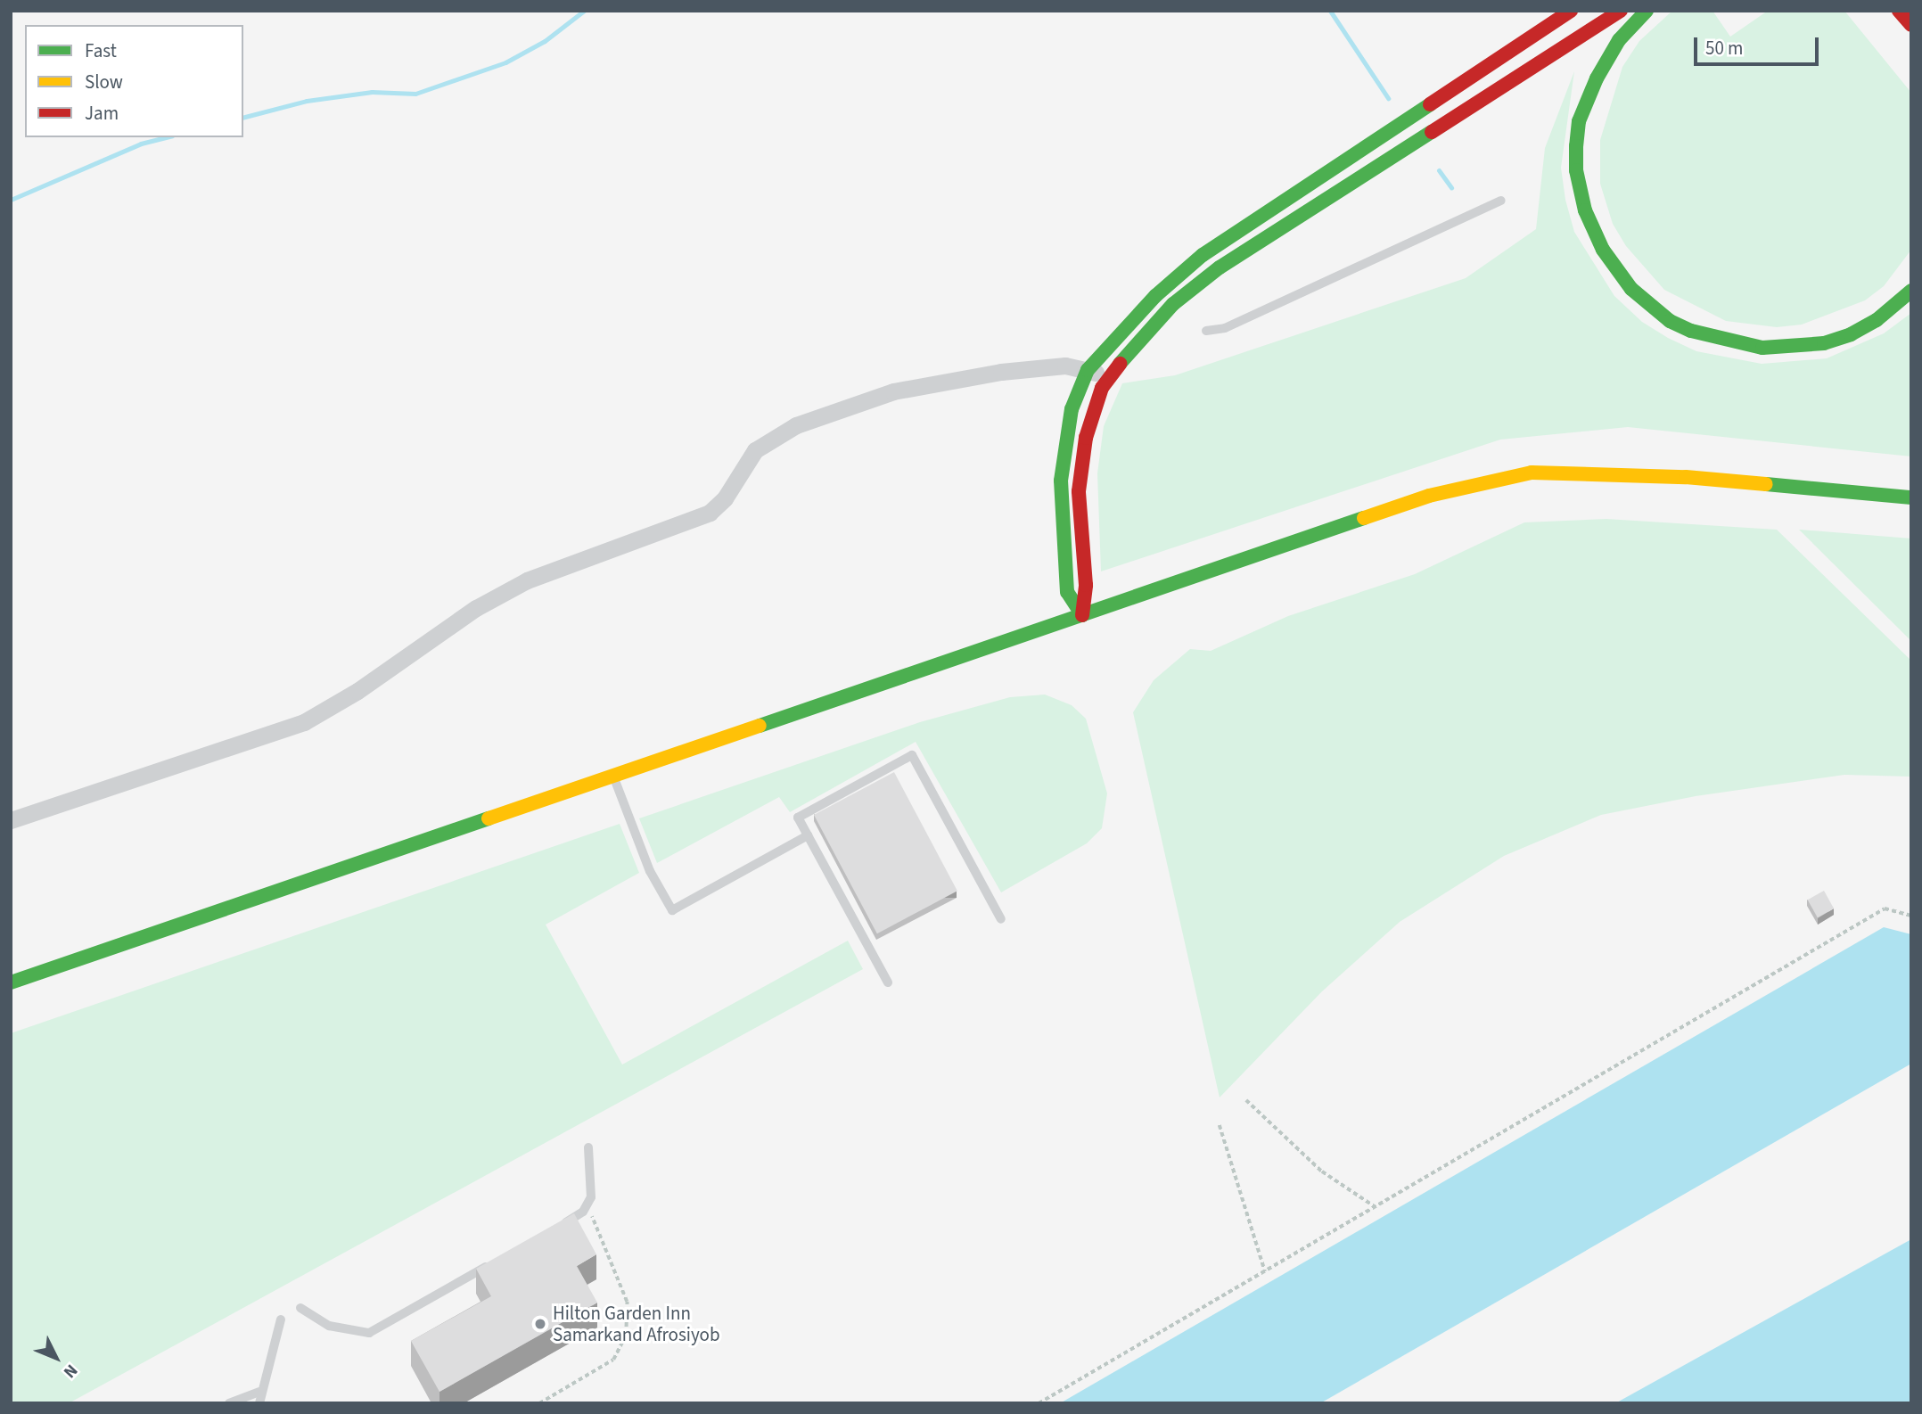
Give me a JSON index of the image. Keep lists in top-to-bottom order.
{
  "places": ["Hilton Garden Inn Samarkand Afrosiyob"],
  "legend": ["Fast", "Slow", "Jam"],
  "scale_bar": "50 m",
  "north": "bottom right"
}
